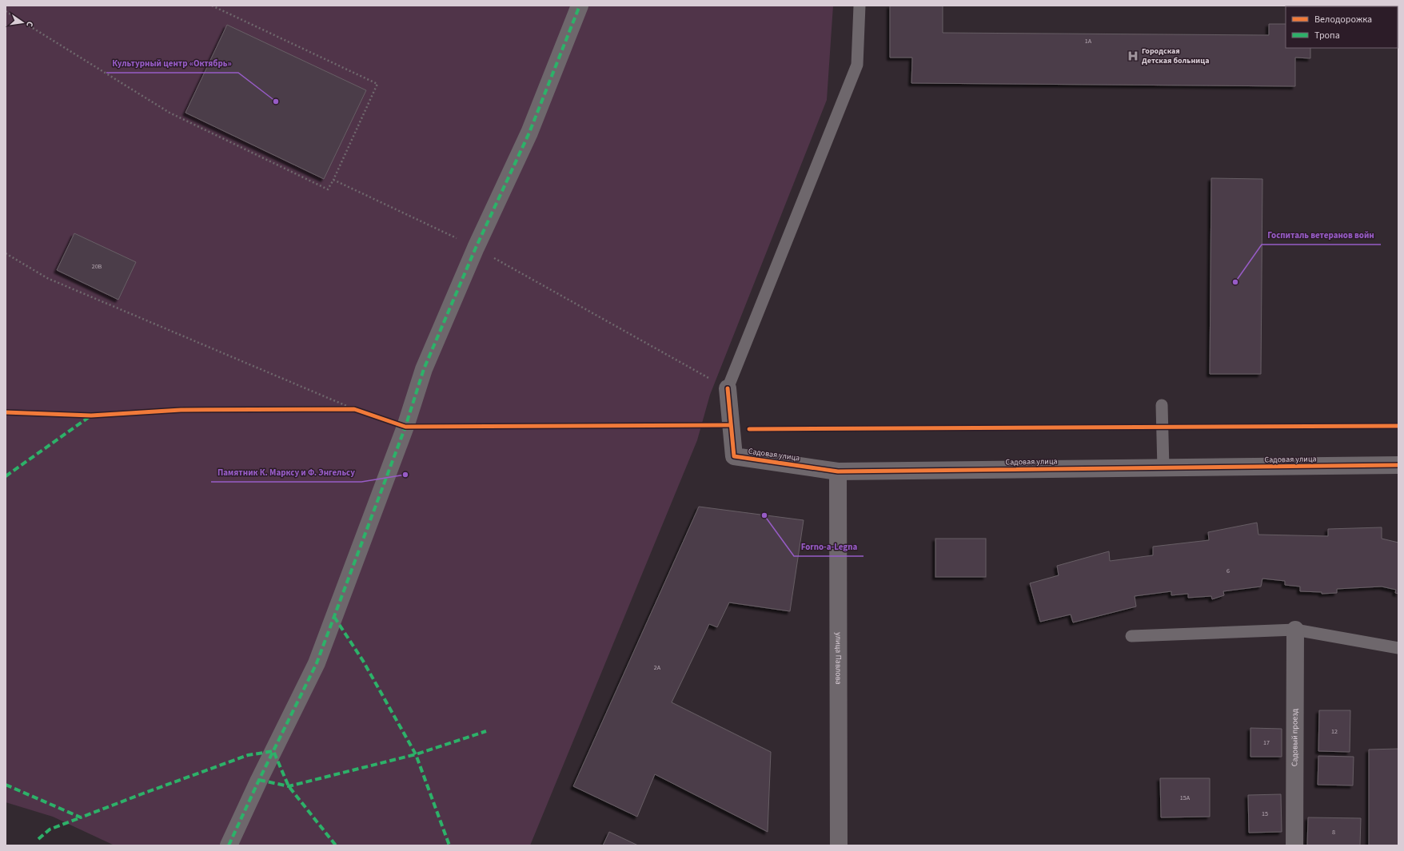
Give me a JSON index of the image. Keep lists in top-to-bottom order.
{
  "streets": {
    "street": ["Садовая улица", "улица Павлова", "Садовый проезд"]
  },
  "crossings": [
    ["Садовая улица", "улица Павлова"]
  ],
  "places": {
    "hospital": ["Городская Детская больница"],
    "other": [
      "Культурный центр «Октябрь»",
      "Госпиталь ветеранов войн",
      "Памятник К. Марксу и Ф. Энгельсу",
      "Forno-a-Legna"
    ]
  },
  "house_numbers": [
    "1А",
    "20В",
    "6",
    "2А",
    "12",
    "17",
    "15А",
    "15",
    "8"
  ],
  "legend": ["Велодорожка", "Тропа"],
  "north": "right"
}
